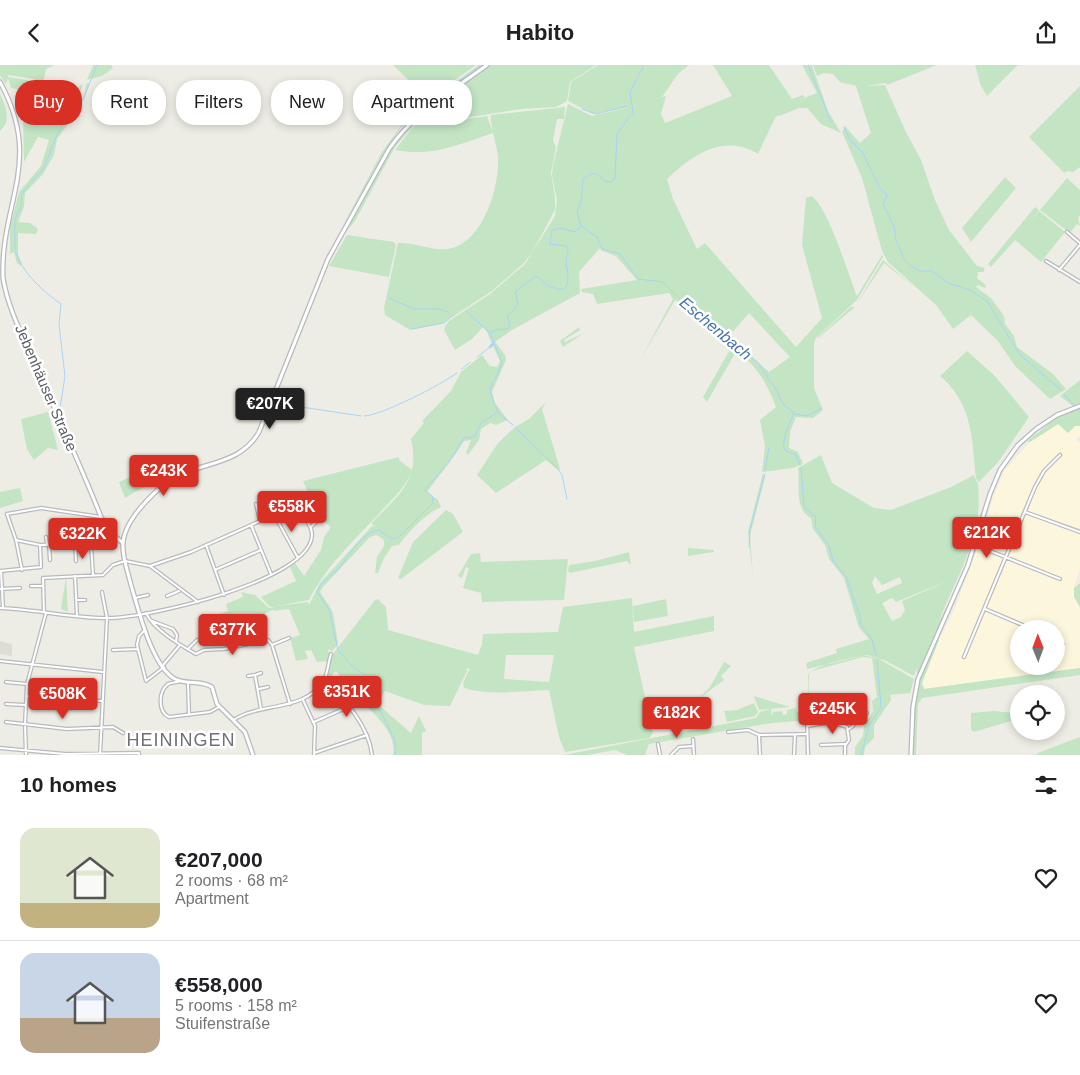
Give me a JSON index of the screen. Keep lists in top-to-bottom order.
{
  "streets": {
    "street": ["Jebenhäuser Straße"]
  },
  "districts": ["HEININGEN"],
  "water": ["Eschenbach"],
  "north": "top",
  "page": {
    "header": "Habito",
    "chip": [
      "Buy",
      "Rent",
      "Filters",
      "New",
      "Apartment"
    ],
    "price": [
      "€207K",
      "€243K",
      "€558K",
      "€212K",
      "€322K",
      "€377K",
      "€351K",
      "€508K",
      "€245K",
      "€182K"
    ],
    "heading": "10 homes",
    "list": [
      {
        "name": "€207,000",
        "note": "2 rooms · 68 m² · Apartment"
      },
      {
        "name": "€558,000",
        "note": "5 rooms · 158 m² · Stuifenstraße"
      }
    ]
  }
}
